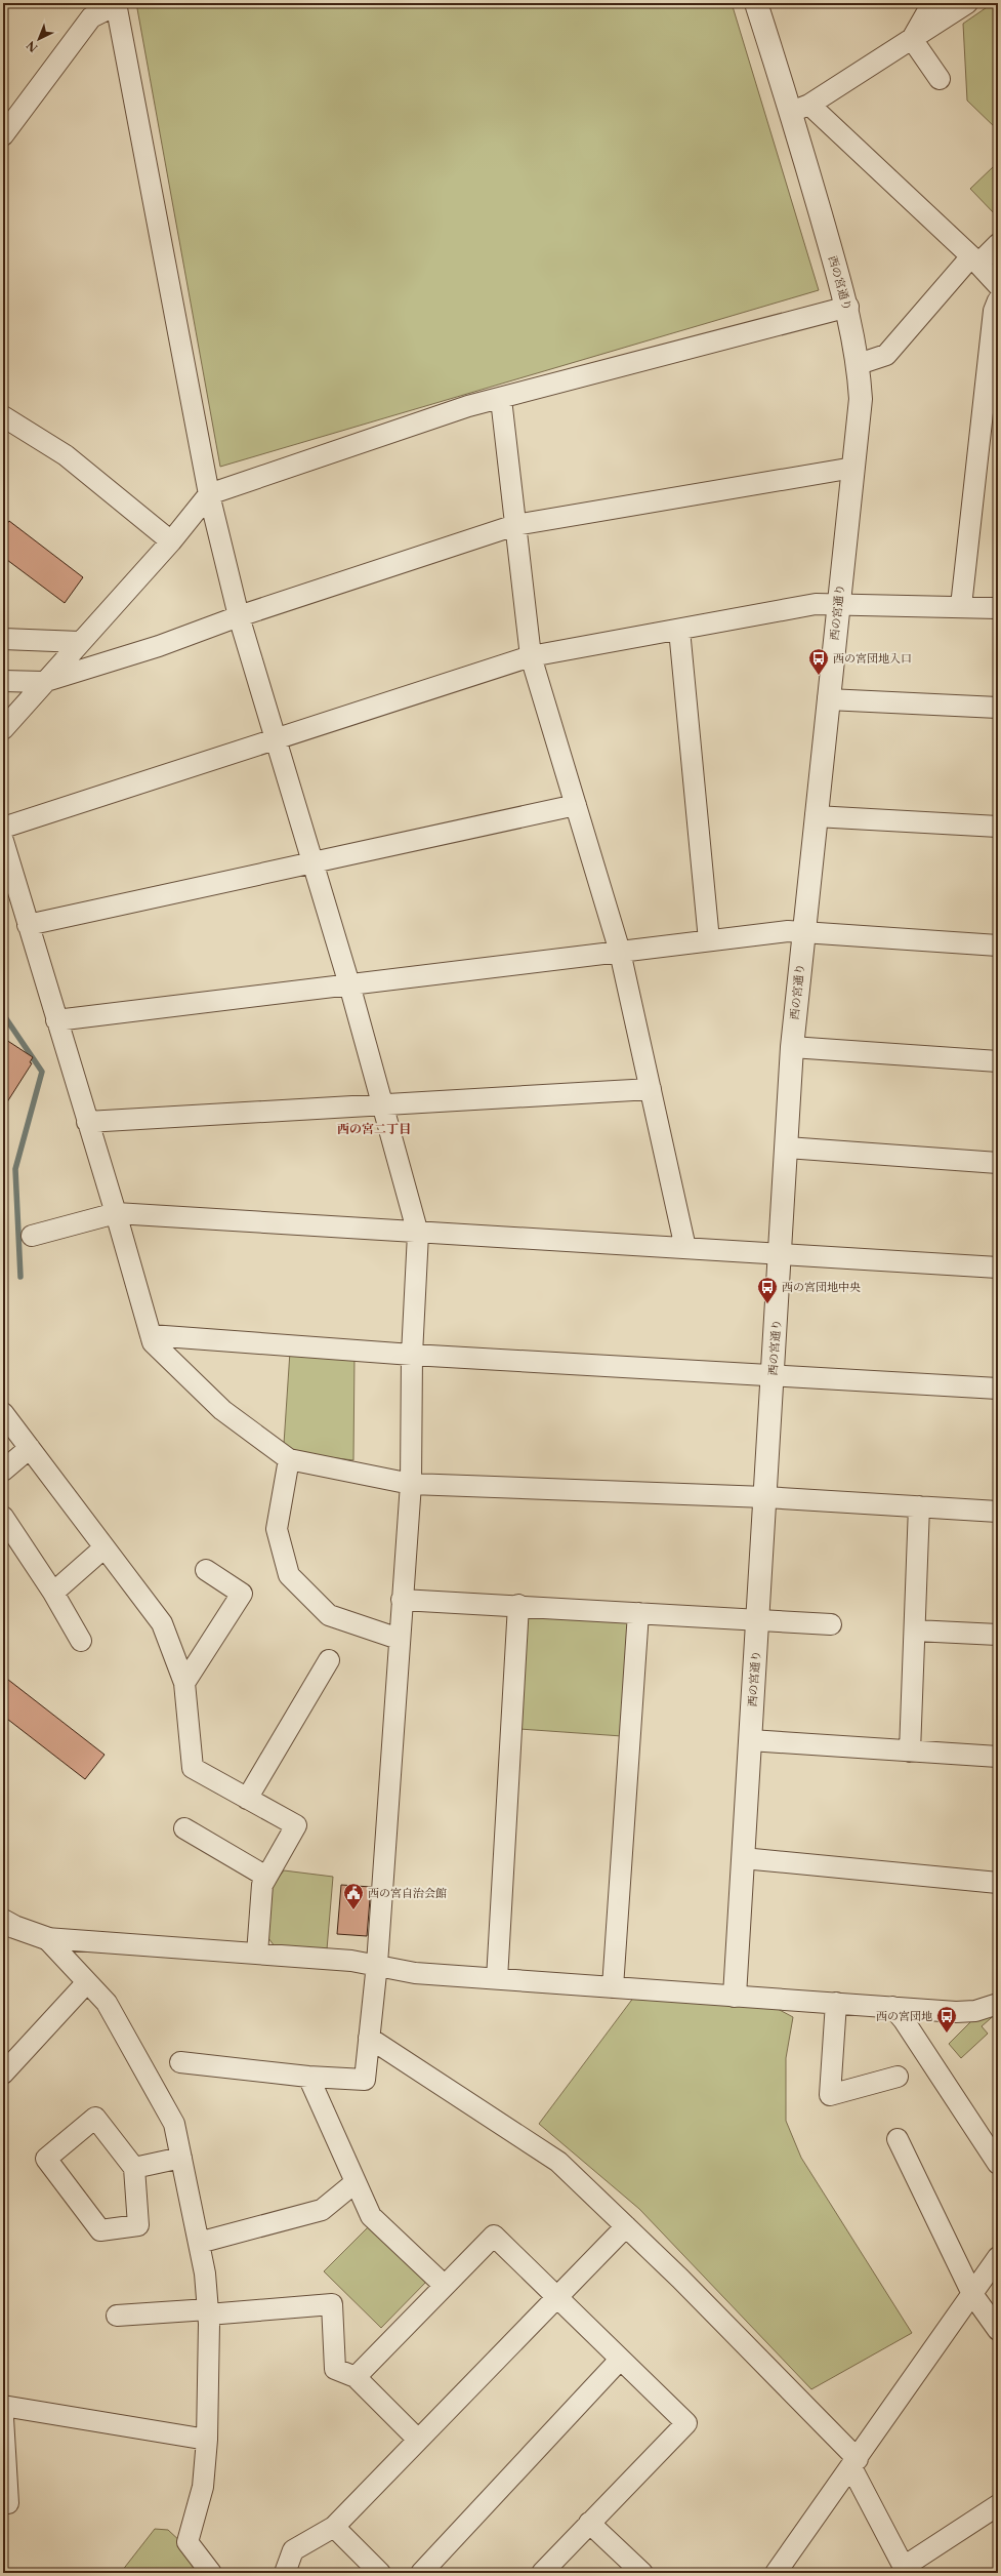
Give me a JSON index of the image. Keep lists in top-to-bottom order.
{
  "streets": {
    "street": ["西の宮通り"]
  },
  "districts": ["西の宮二丁目"],
  "places": {
    "bus stop": ["西の宮団地入口", "西の宮団地中央", "西の宮団地"],
    "public building": ["西の宮自治会館"]
  },
  "north": "bottom left"
}
